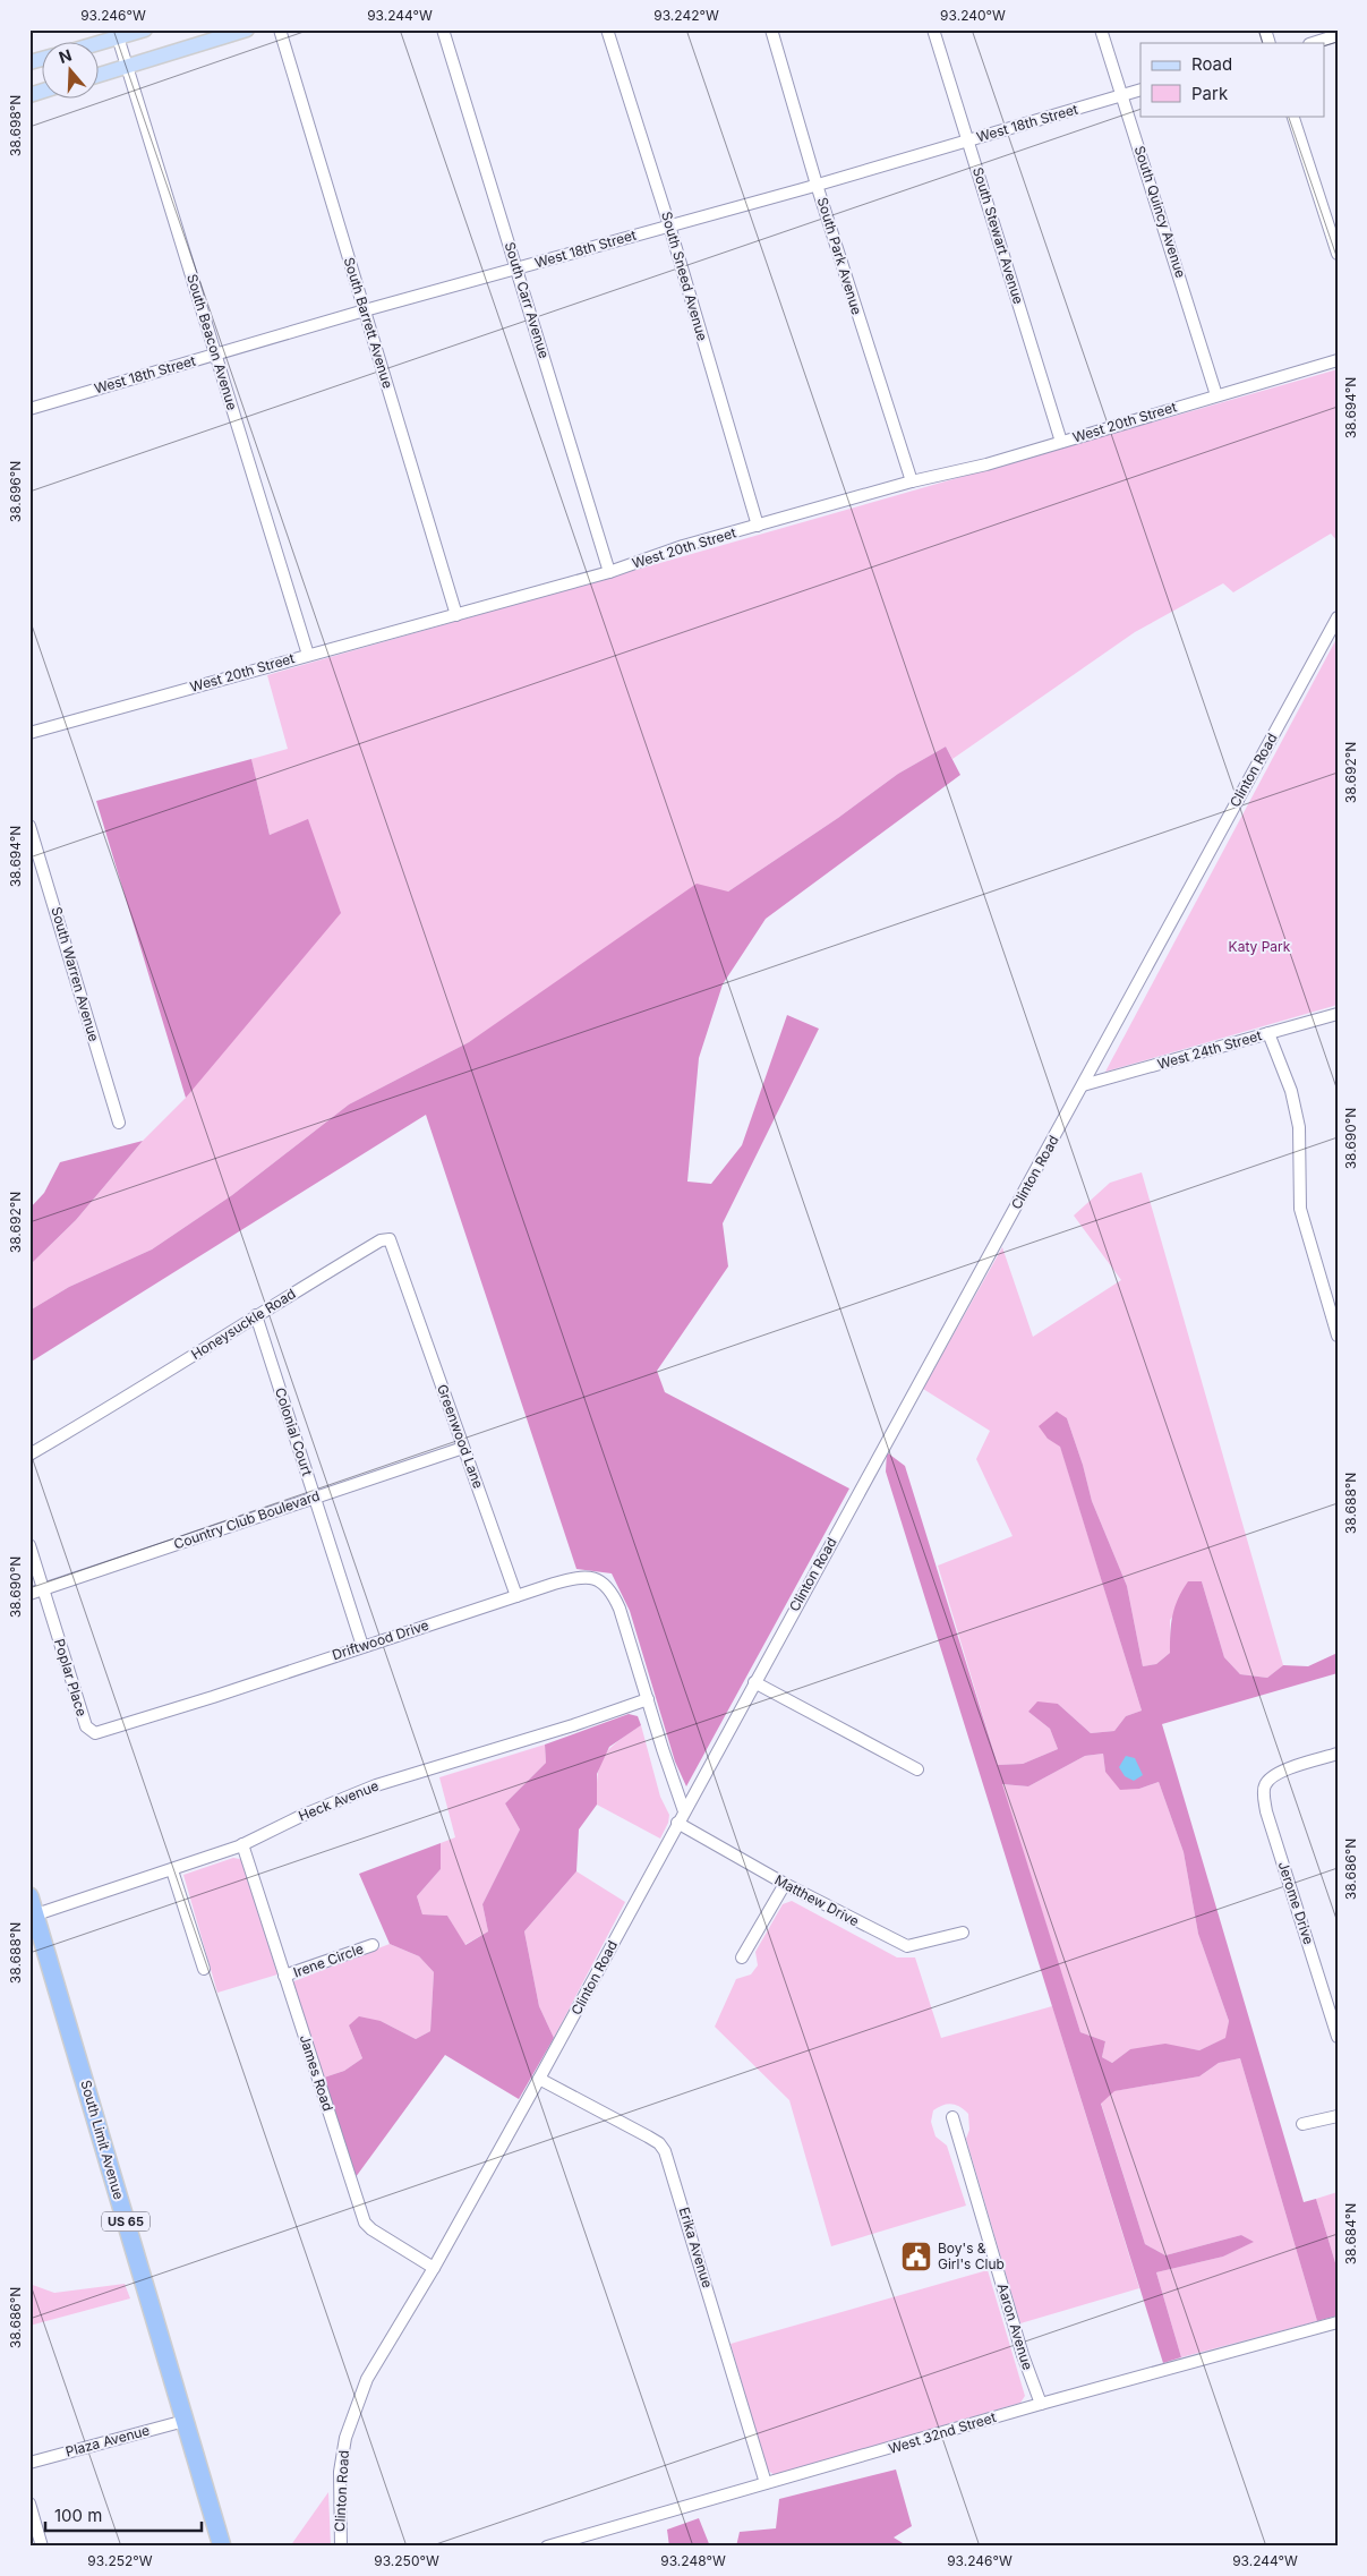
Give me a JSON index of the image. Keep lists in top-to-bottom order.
{
  "streets": {
    "highway": ["South Limit Avenue", "US 65"],
    "street": [
      "West 18th Street",
      "South Quincy Avenue",
      "South Stewart Avenue",
      "South Park Avenue",
      "South Sneed Avenue",
      "South Carr Avenue",
      "South Barrett Avenue",
      "South Beacon Avenue",
      "West 20th Street",
      "Clinton Road",
      "South Warren Avenue",
      "West 24th Street",
      "Honeysuckle Road",
      "Colonial Court",
      "Greenwood Lane",
      "Country Club Boulevard",
      "Driftwood Drive",
      "Poplar Place",
      "Heck Avenue",
      "Matthew Drive",
      "Jerome Drive",
      "Irene Circle",
      "James Road",
      "Erika Avenue",
      "Aaron Avenue",
      "West 32nd Street",
      "Plaza Avenue"
    ]
  },
  "crossings": [
    ["West 18th Street", "South Quincy Avenue"],
    ["West 18th Street", "South Stewart Avenue"],
    ["West 18th Street", "South Park Avenue"],
    ["West 18th Street", "South Sneed Avenue"],
    ["West 18th Street", "South Carr Avenue"],
    ["West 18th Street", "South Barrett Avenue"],
    ["West 18th Street", "South Beacon Avenue"],
    ["South Quincy Avenue", "West 20th Street"],
    ["South Stewart Avenue", "West 20th Street"],
    ["South Park Avenue", "West 20th Street"],
    ["South Sneed Avenue", "West 20th Street"],
    ["South Carr Avenue", "West 20th Street"],
    ["South Barrett Avenue", "West 20th Street"],
    ["South Beacon Avenue", "West 20th Street"],
    ["Clinton Road", "West 24th Street"],
    ["Clinton Road", "Matthew Drive"],
    ["Clinton Road", "James Road"],
    ["Clinton Road", "Erika Avenue"],
    ["Honeysuckle Road", "Colonial Court"],
    ["Honeysuckle Road", "Greenwood Lane"],
    ["Colonial Court", "Country Club Boulevard"],
    ["Colonial Court", "Driftwood Drive"],
    ["Greenwood Lane", "Country Club Boulevard"],
    ["Greenwood Lane", "Driftwood Drive"],
    ["Country Club Boulevard", "Poplar Place"],
    ["Driftwood Drive", "Poplar Place"],
    ["Driftwood Drive", "Heck Avenue"],
    ["Heck Avenue", "James Road"],
    ["Heck Avenue", "South Limit Avenue"],
    ["Irene Circle", "James Road"],
    ["South Limit Avenue", "Plaza Avenue"],
    ["Erika Avenue", "West 32nd Street"],
    ["Aaron Avenue", "West 32nd Street"]
  ],
  "parks": ["Katy Park"],
  "places": {
    "public building": ["Boy's & Girl's Club"]
  },
  "legend": ["Road", "Park"],
  "scale_bar": "100 m",
  "north": "top",
  "coordinates": [
    "93.246°W",
    "93.244°W",
    "93.242°W",
    "93.240°W",
    "38.698°N",
    "38.694°N",
    "38.696°N",
    "38.692°N",
    "38.690°N",
    "38.688°N",
    "38.686°N",
    "38.684°N",
    "93.252°W",
    "93.250°W",
    "93.248°W"
  ]
}
